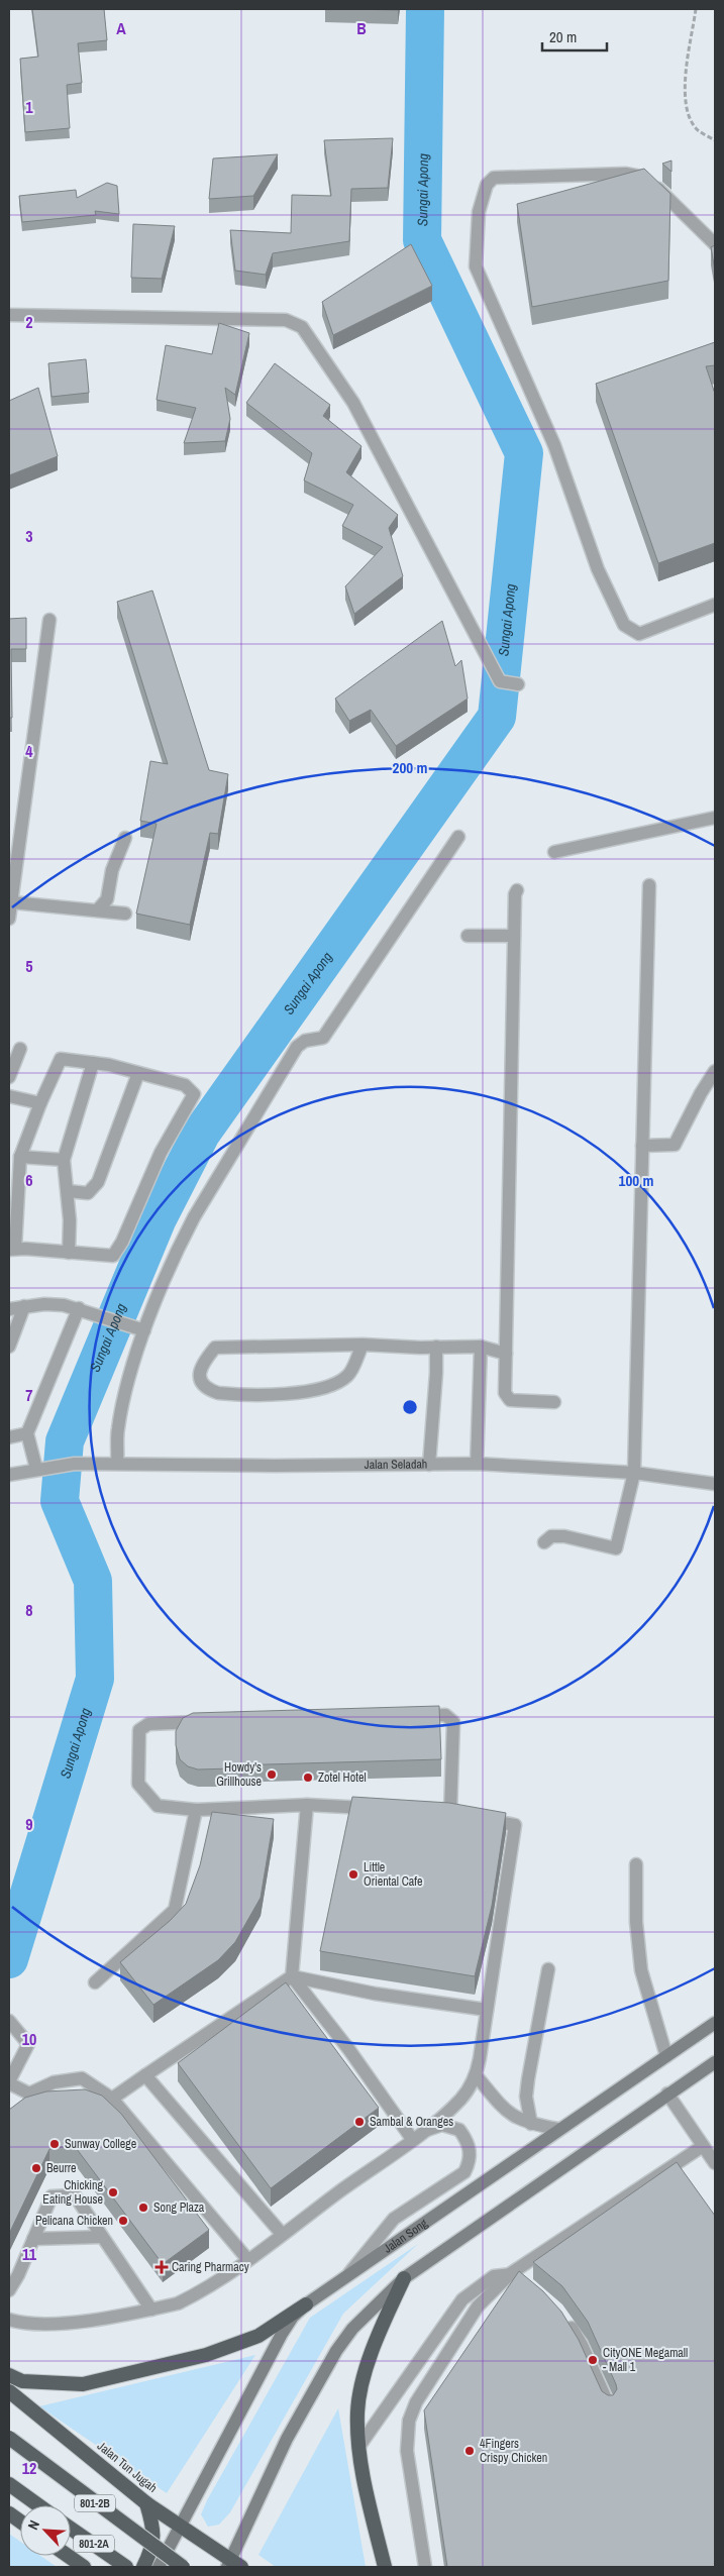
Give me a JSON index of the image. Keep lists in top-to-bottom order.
{
  "streets": {
    "highway": ["Jalan Tun Jugah", "801-2B", "801-2A"],
    "main road": ["Jalan Song"],
    "street": ["Jalan Seladah"]
  },
  "crossings": [
    ["Jalan Song", "Jalan Tun Jugah"]
  ],
  "water": ["Sungai Apong"],
  "places": {
    "other": [
      "Howdy's Grillhouse",
      "Zotel Hotel",
      "Little Oriental Cafe",
      "Sambal & Oranges",
      "Sunway College",
      "Beurre",
      "Chicking Eating House",
      "Song Plaza",
      "Pelicana Chicken",
      "CityONE Megamall - Mall 1",
      "4Fingers Crispy Chicken"
    ],
    "health": ["Caring Pharmacy"]
  },
  "scale_bar": "20 m",
  "north": "top left",
  "grid": {
    "columns": ["A", "B"],
    "rows": [
      "1",
      "2",
      "3",
      "4",
      "5",
      "6",
      "7",
      "8",
      "9",
      "10",
      "11",
      "12"
    ]
  },
  "rings": ["200 m", "100 m"]
}
